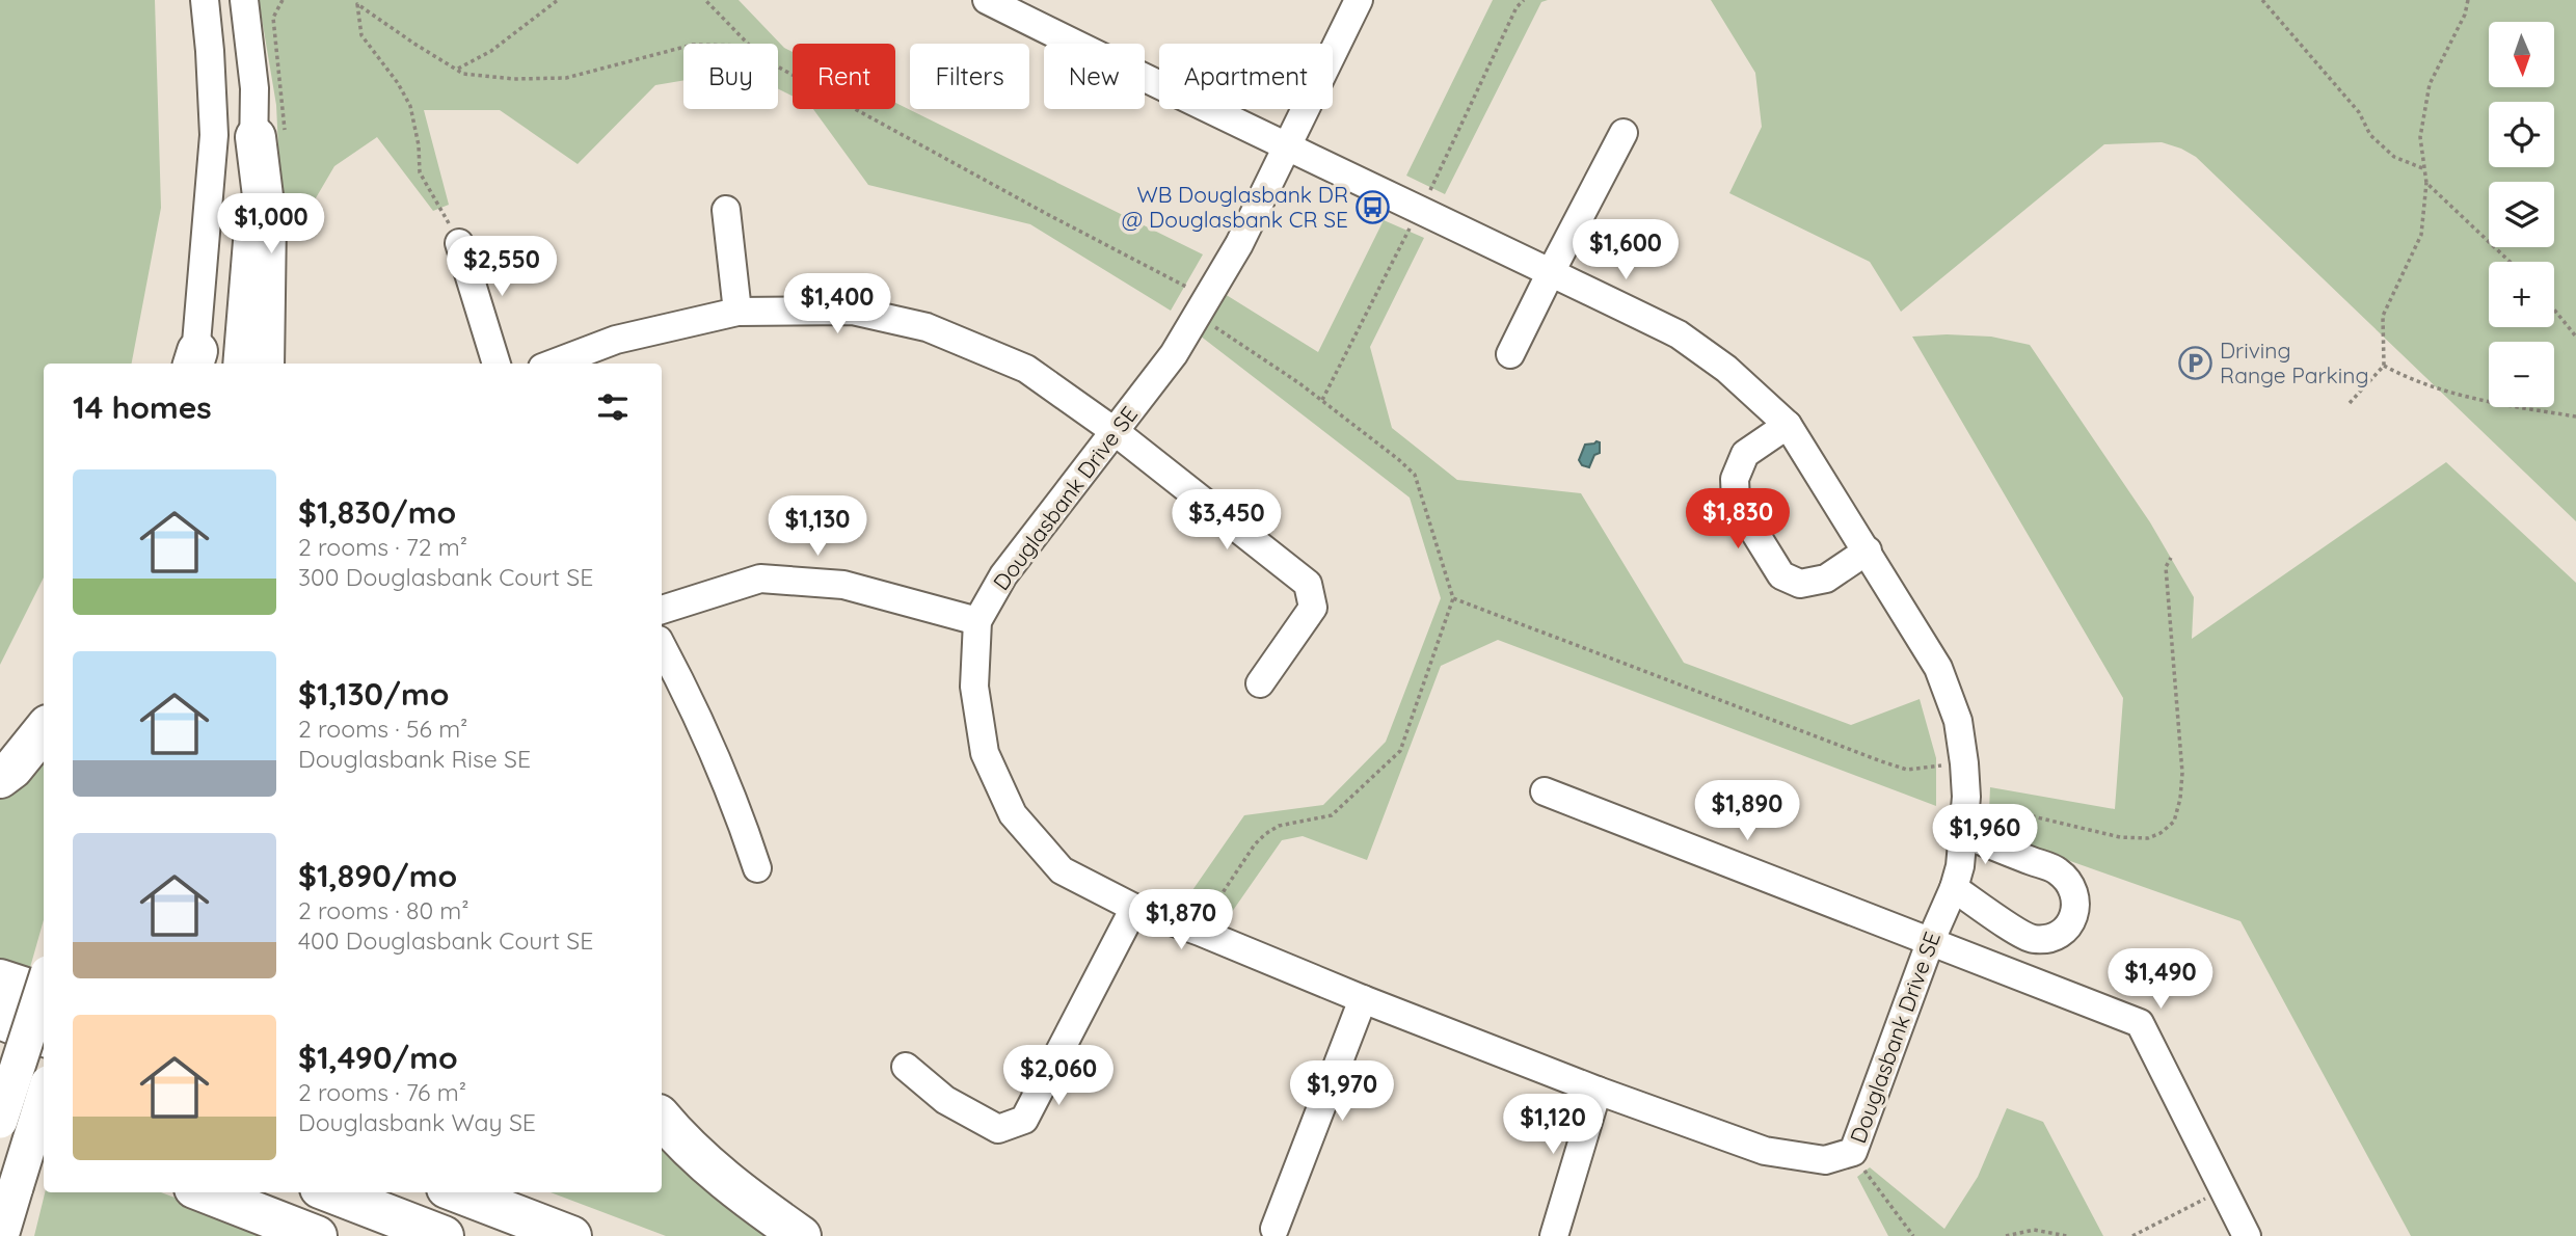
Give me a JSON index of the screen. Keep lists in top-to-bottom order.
{
  "streets": {
    "street": ["Douglasbank Drive SE"]
  },
  "places": {
    "bus stop": ["WB Douglasbank DR @ Douglasbank CR SE"],
    "parking": ["Driving Range Parking"]
  },
  "north": "bottom",
  "page": {
    "map_buttons": ["+", "−"],
    "chip": [
      "Buy",
      "Rent",
      "Filters",
      "New",
      "Apartment"
    ],
    "price": [
      "$1,000",
      "$1,600",
      "$2,550",
      "$1,400",
      "$1,830",
      "$3,450",
      "$1,130",
      "$1,890",
      "$1,960",
      "$1,870",
      "$1,490",
      "$2,060",
      "$1,970",
      "$1,120"
    ],
    "heading": "14 homes",
    "list": [
      {
        "name": "$1,830/mo",
        "note": "2 rooms · 72 m² · 300 Douglasbank Court SE"
      },
      {
        "name": "$1,130/mo",
        "note": "2 rooms · 56 m² · Douglasbank Rise SE"
      },
      {
        "name": "$1,890/mo",
        "note": "2 rooms · 80 m² · 400 Douglasbank Court SE"
      },
      {
        "name": "$1,490/mo",
        "note": "2 rooms · 76 m² · Douglasbank Way SE"
      }
    ]
  }
}
